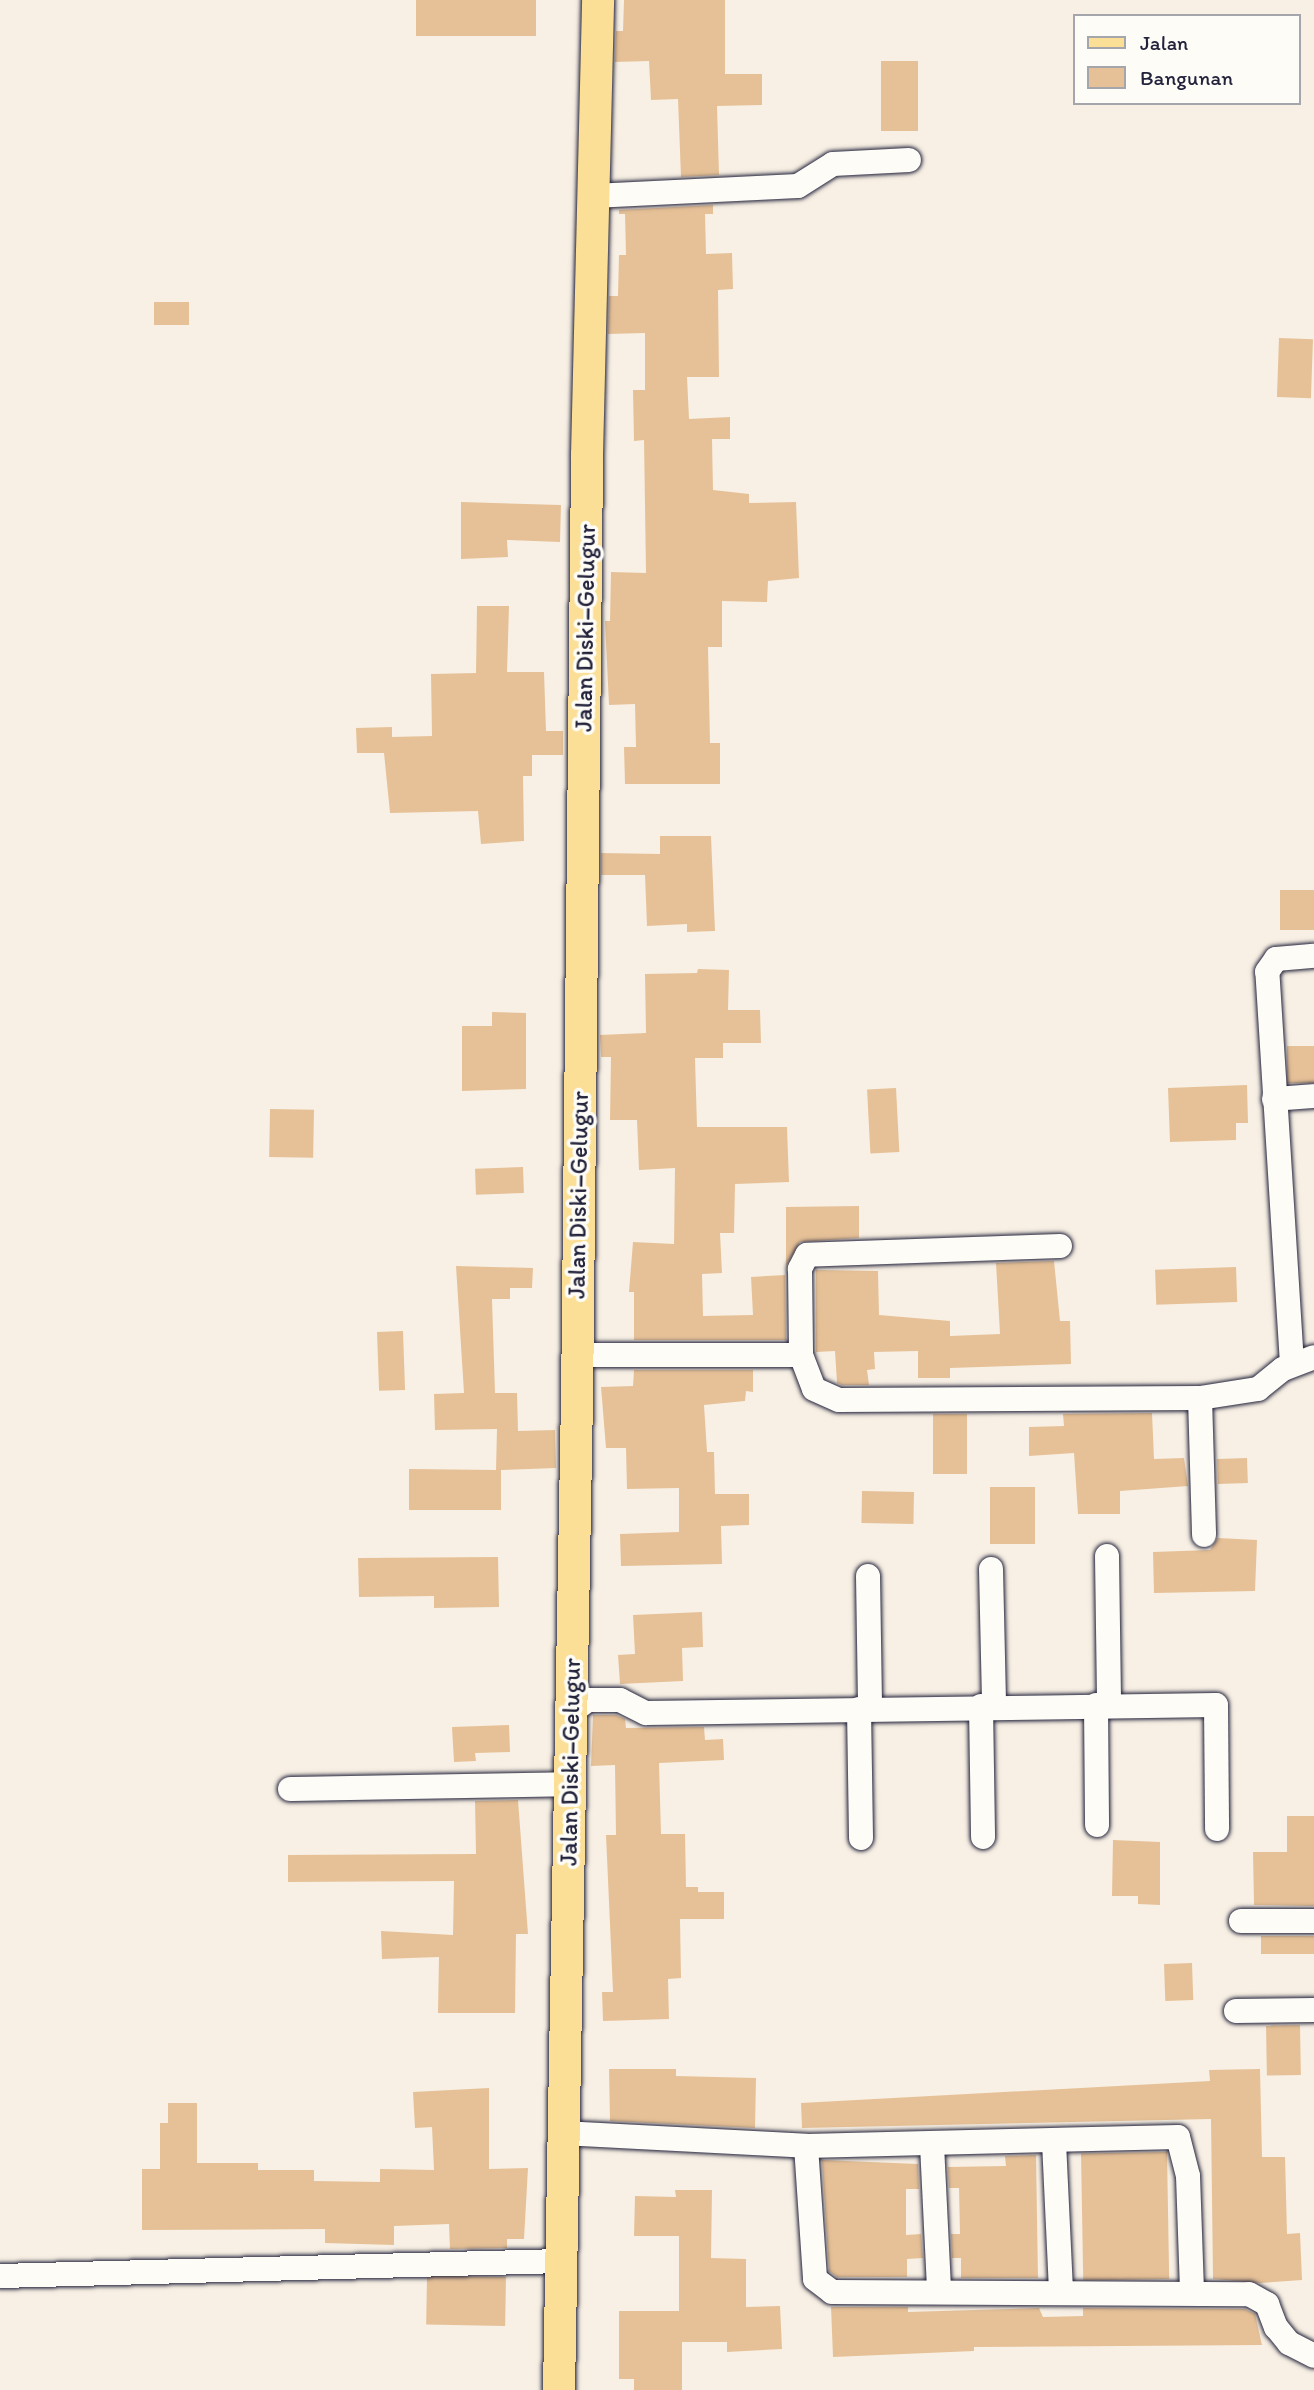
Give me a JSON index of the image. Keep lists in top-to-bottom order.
{
  "streets": {
    "main road": ["Jalan Diski–Gelugur"]
  },
  "legend": ["Jalan", "Bangunan"]
}
